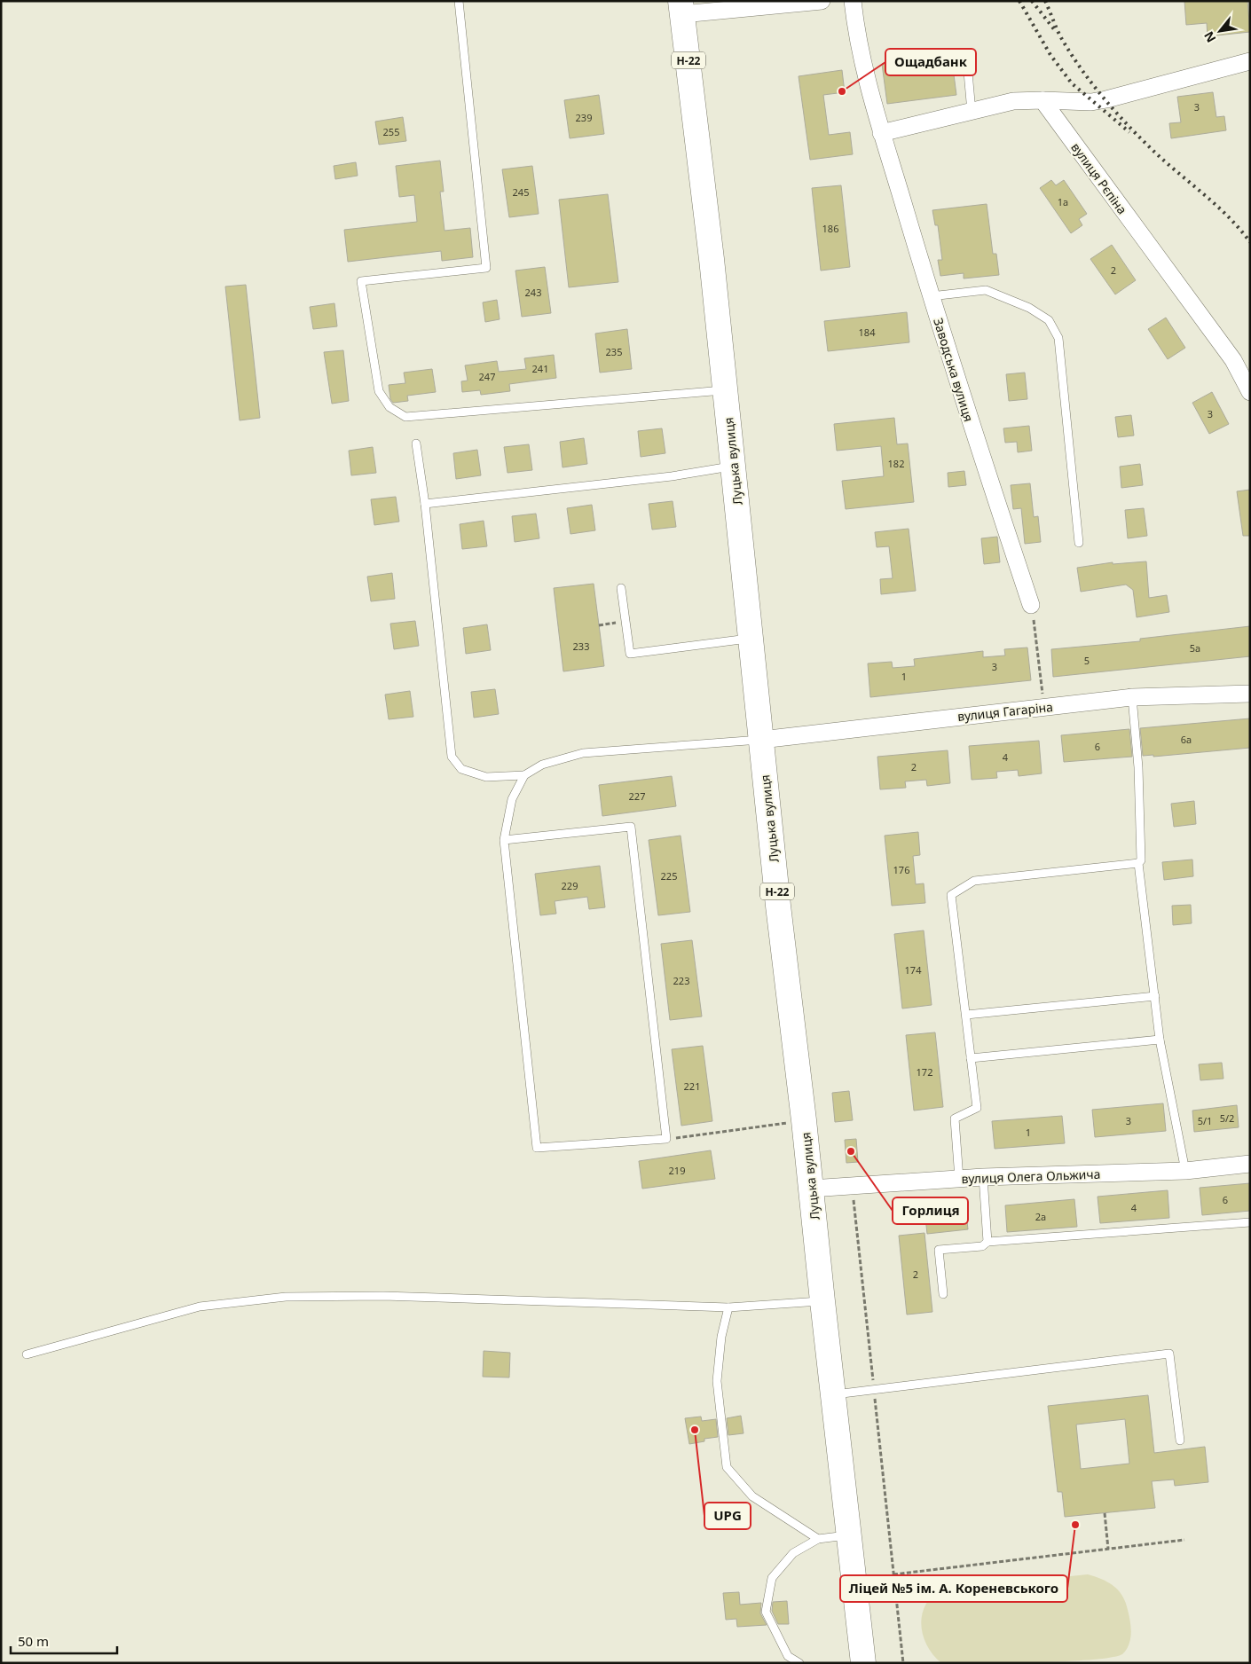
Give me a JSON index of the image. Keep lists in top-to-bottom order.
{
  "streets": {
    "main road": ["Н-22", "Луцька вулиця"],
    "street": [
      "вулиця Рєпіна",
      "Заводська вулиця",
      "вулиця Гагаріна",
      "вулиця Олега Ольжича"
    ]
  },
  "crossings": [
    ["Луцька вулиця", "вулиця Гагаріна"],
    ["Луцька вулиця", "вулиця Олега Ольжича"]
  ],
  "places": [
    "Ощадбанк",
    "Горлиця",
    "UPG",
    "Ліцей №5 ім. А. Кореневського"
  ],
  "house_numbers": [
    "3",
    "239",
    "255",
    "245",
    "1а",
    "186",
    "2",
    "243",
    "184",
    "235",
    "241",
    "247",
    "3",
    "182",
    "233",
    "5а",
    "5",
    "3",
    "1",
    "6а",
    "6",
    "4",
    "2",
    "227",
    "176",
    "225",
    "229",
    "174",
    "223",
    "172",
    "221",
    "5/2",
    "3",
    "5/1",
    "1",
    "219",
    "6",
    "4",
    "2а",
    "2"
  ],
  "scale_bar": "50 m",
  "north": "bottom left"
}
